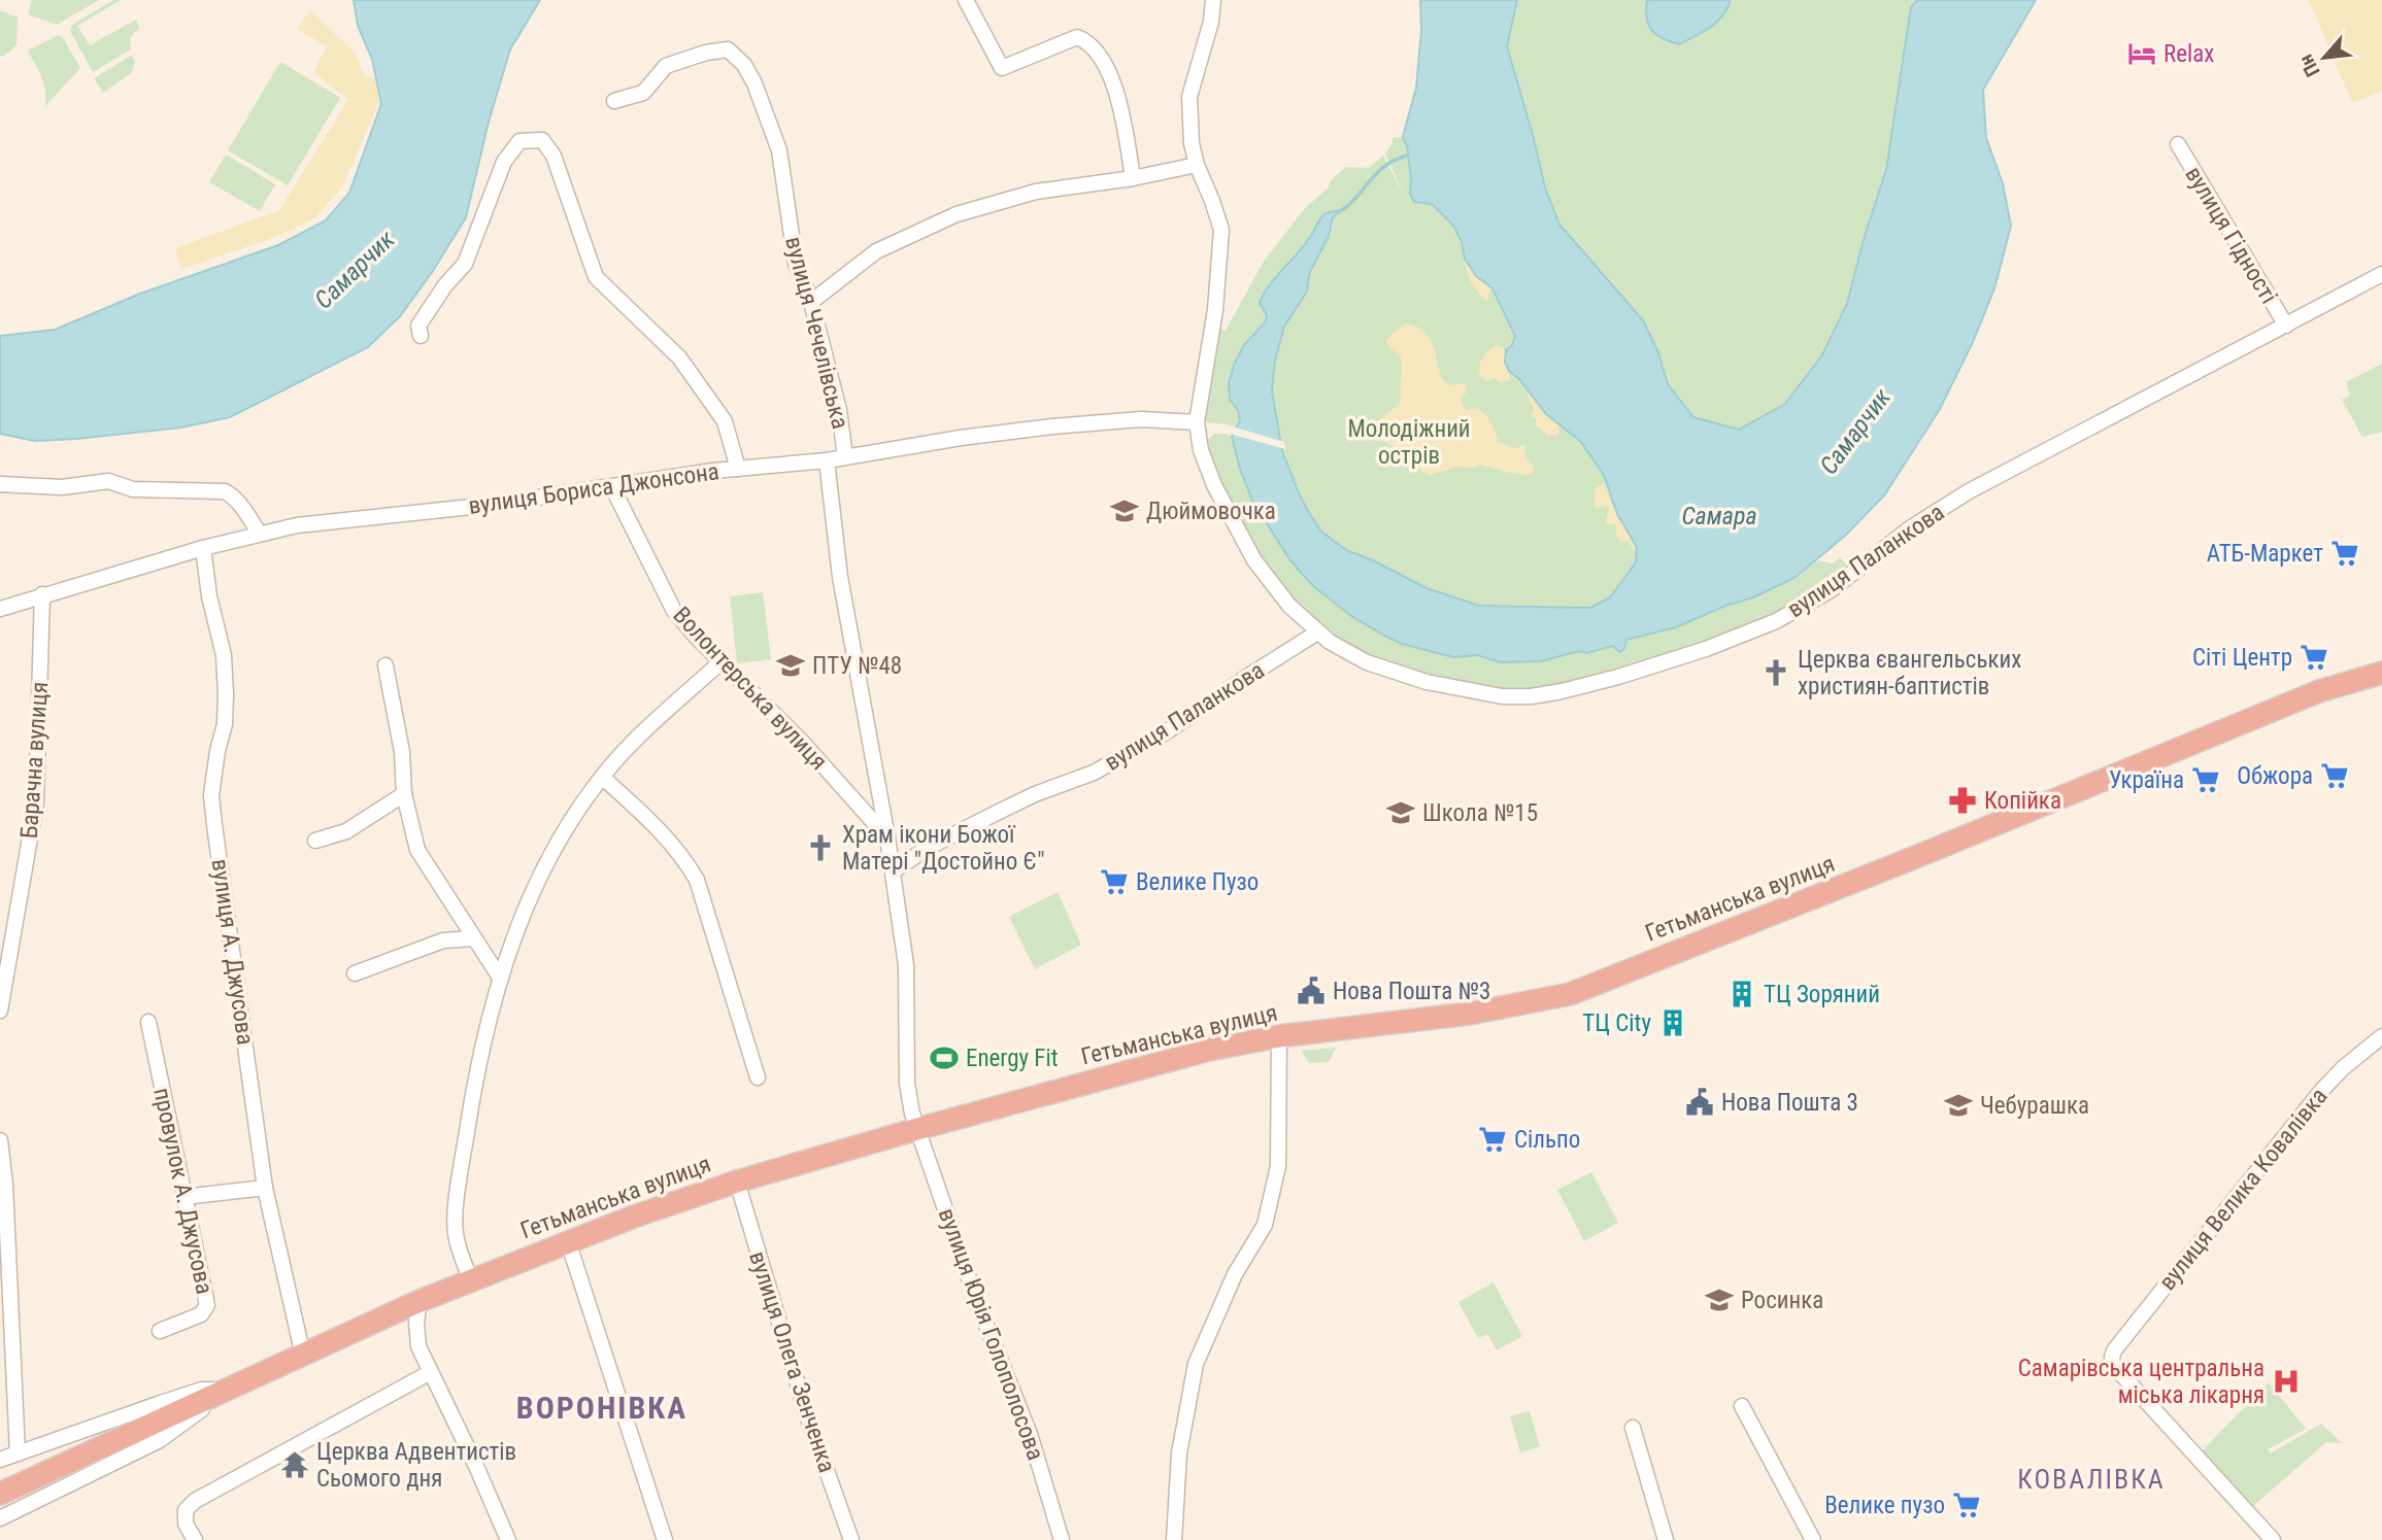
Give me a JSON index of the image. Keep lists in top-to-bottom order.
{
  "streets": {
    "highway": ["Гетьманська вулиця"],
    "street": [
      "вулиця Гідності",
      "вулиця Чечелівська",
      "вулиця Бориса Джонсона",
      "вулиця Паланкова",
      "Волонтерська вулиця",
      "Барачна вулиця",
      "вулиця А. Джусова",
      "вулиця Велика Ковалівка",
      "провулок А. Джусова",
      "вулиця Юрія Голополосова",
      "вулиця Олега Зенченка"
    ]
  },
  "crossings": [
    ["вулиця Гідності", "вулиця Паланкова"],
    ["вулиця Чечелівська", "вулиця Бориса Джонсона"],
    ["вулиця Бориса Джонсона", "вулиця Паланкова"],
    ["вулиця Бориса Джонсона", "Волонтерська вулиця"],
    ["вулиця Бориса Джонсона", "Барачна вулиця"],
    ["вулиця Бориса Джонсона", "вулиця А. Джусова"],
    ["Гетьманська вулиця", "вулиця А. Джусова"],
    ["Гетьманська вулиця", "вулиця Юрія Голополосова"],
    ["Гетьманська вулиця", "вулиця Олега Зенченка"]
  ],
  "districts": ["ВОРОНІВКА", "КОВАЛІВКА"],
  "water": ["Самарчик", "Самара"],
  "parks": ["Молодіжний острів"],
  "places": {
    "hotel": ["Relax"],
    "school or university": [
      "Дюймовочка",
      "ПТУ №48",
      "Школа №15",
      "Чебурашка",
      "Росинка"
    ],
    "supermarket": [
      "АТБ-Маркет",
      "Сіті Центр",
      "Обжора",
      "Україна",
      "Велике Пузо",
      "Сільпо",
      "Велике пузо"
    ],
    "church": ["Церква євангельських християн-баптистів", "Храм ікони Божої Матері \"Достойно Є\""],
    "pharmacy": ["Копійка"],
    "public building": ["Нова Пошта №3", "Нова Пошта 3"],
    "building": ["ТЦ Зоряний", "ТЦ City"],
    "sports": ["Energy Fit"],
    "hospital": ["Самарівська центральна міська лікарня"],
    "temple": ["Церква Адвентистів Сьомого дня"]
  },
  "north": "bottom left"
}
